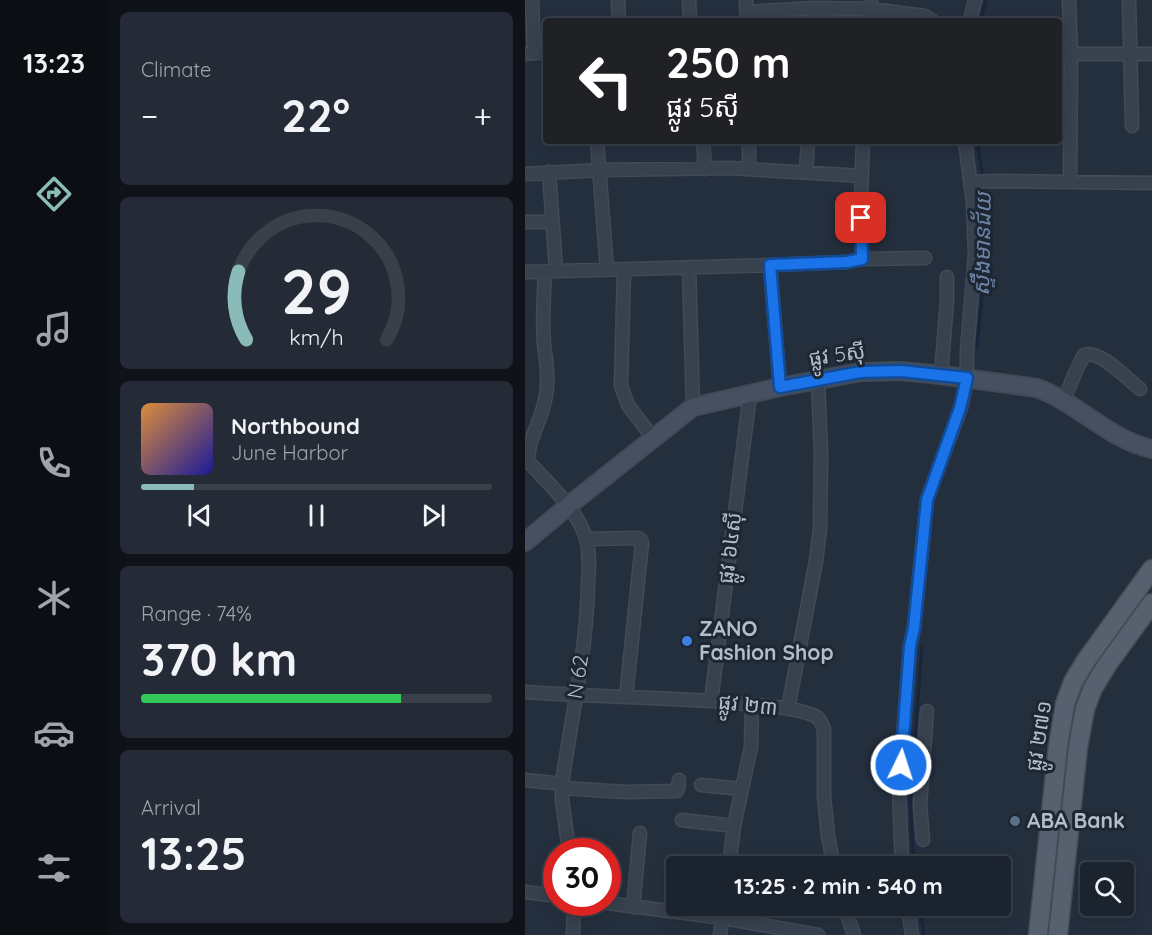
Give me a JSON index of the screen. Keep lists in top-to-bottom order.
{
  "streets": {
    "main road": ["ផ្លូវ ២៧១"],
    "street": [
      "ផ្លូវ 5ស៊ី",
      "ផ្លូវ ៦៤ស៊ី",
      "N 62",
      "ផ្លូវ ២៣"
    ]
  },
  "crossings": [
    ["ផ្លូវ 5ស៊ី", "ផ្លូវ ៦៤ស៊ី"],
    ["ផ្លូវ 5ស៊ី", "N 62"],
    ["ផ្លូវ ៦៤ស៊ី", "ផ្លូវ ២៣"],
    ["N 62", "ផ្លូវ ២៣"]
  ],
  "water": ["ស្ទឹងមានជ័យ"],
  "places": ["ZANO Fashion Shop", "ABA Bank"],
  "page": {
    "tabs": "13:23",
    "tile": [
      "Climate",
      ["Range · 74%", "370 km"],
      ["Arrival", "13:25"]
    ],
    "turn": ["250 m", "ផ្លូវ 5ស៊ី"],
    "heat": ["−", "22°", "+"],
    "song": ["Northbound", "June Harbor"],
    "limit": "30",
    "trip": "13:25 · 2 min · 540 m",
    "gauge": ["29", "km/h"]
  }
}
